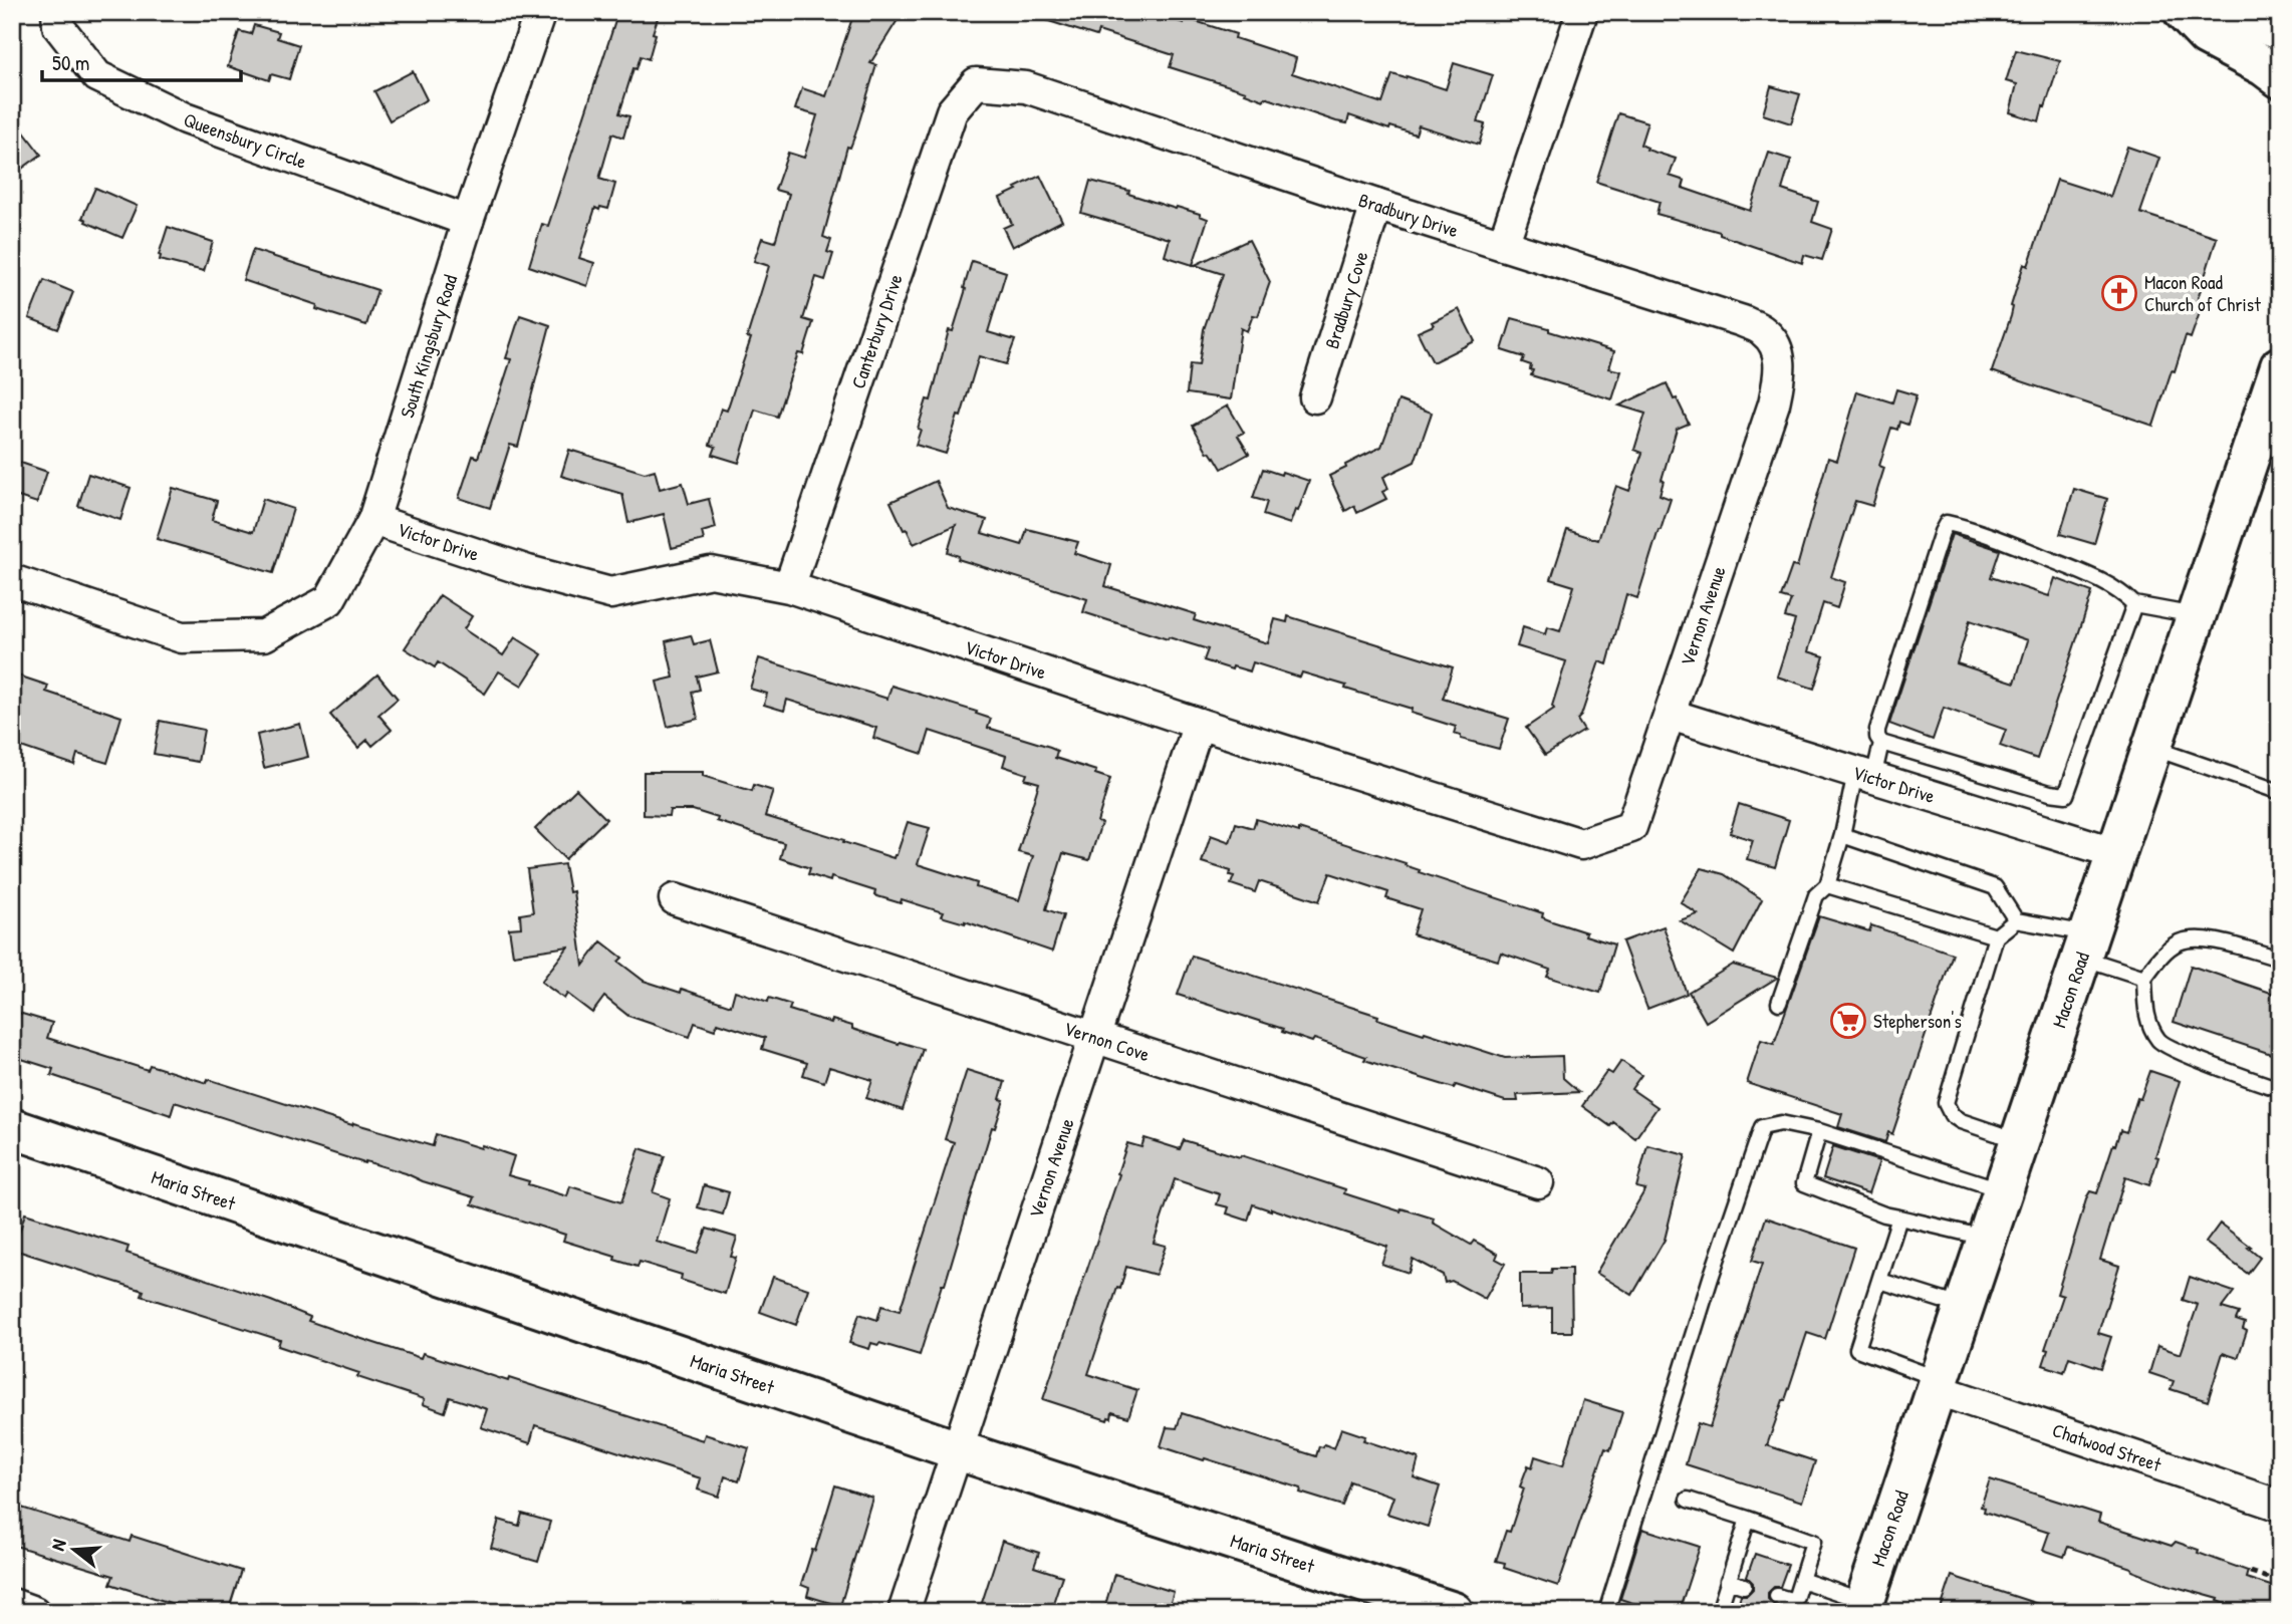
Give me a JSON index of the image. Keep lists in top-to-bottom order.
{
  "streets": {
    "street": [
      "Queensbury Circle",
      "Bradbury Drive",
      "Bradbury Cove",
      "Canterbury Drive",
      "South Kingsbury Road",
      "Victor Drive",
      "Vernon Avenue",
      "Macon Road",
      "Vernon Cove",
      "Maria Street",
      "Chatwood Street"
    ]
  },
  "crossings": [
    ["Queensbury Circle", "South Kingsbury Road"],
    ["Bradbury Drive", "Bradbury Cove"],
    ["Bradbury Drive", "Canterbury Drive"],
    ["Bradbury Drive", "Vernon Avenue"],
    ["Canterbury Drive", "Victor Drive"],
    ["South Kingsbury Road", "Victor Drive"],
    ["Victor Drive", "Vernon Avenue"],
    ["Victor Drive", "Macon Road"],
    ["Vernon Avenue", "Vernon Cove"],
    ["Vernon Avenue", "Maria Street"],
    ["Macon Road", "Chatwood Street"]
  ],
  "places": {
    "church": ["Macon Road Church of Christ"],
    "supermarket": ["Stepherson's"]
  },
  "scale_bar": "50 m",
  "north": "left"
}
